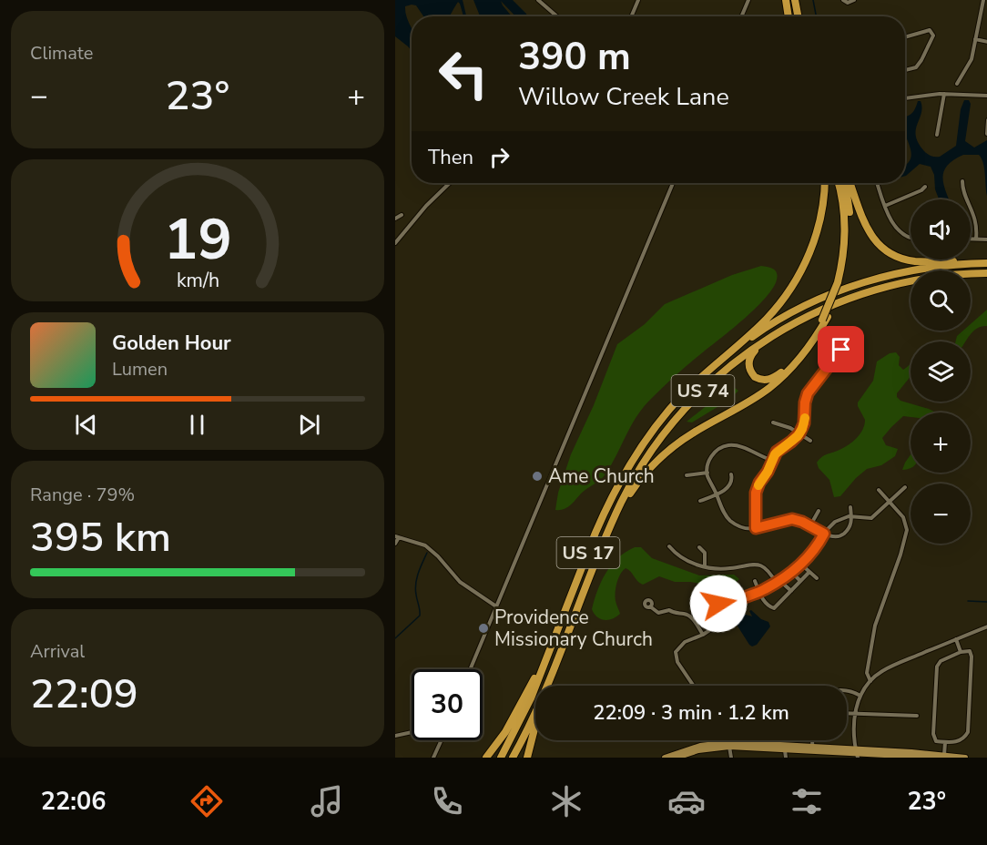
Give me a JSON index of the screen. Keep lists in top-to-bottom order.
{
  "streets": {
    "highway": ["US 74", "US 17"]
  },
  "crossings": [
    ["US 74", "US 17"]
  ],
  "places": ["Ame Church", "Providence Missionary Church"],
  "page": {
    "tile": [
      "Climate",
      ["Range · 79%", "395 km"],
      ["Arrival", "22:09"]
    ],
    "turn": ["390 m", "Willow Creek Lane"],
    "heat": ["−", "23°", "+"],
    "then": "Then",
    "map_buttons": ["+", "−"],
    "song": ["Golden Hour", "Lumen"],
    "limit": "30",
    "trip": "22:09 · 3 min · 1.2 km",
    "tabs": ["22:06", "23°"],
    "gauge": ["19", "km/h"]
  }
}
